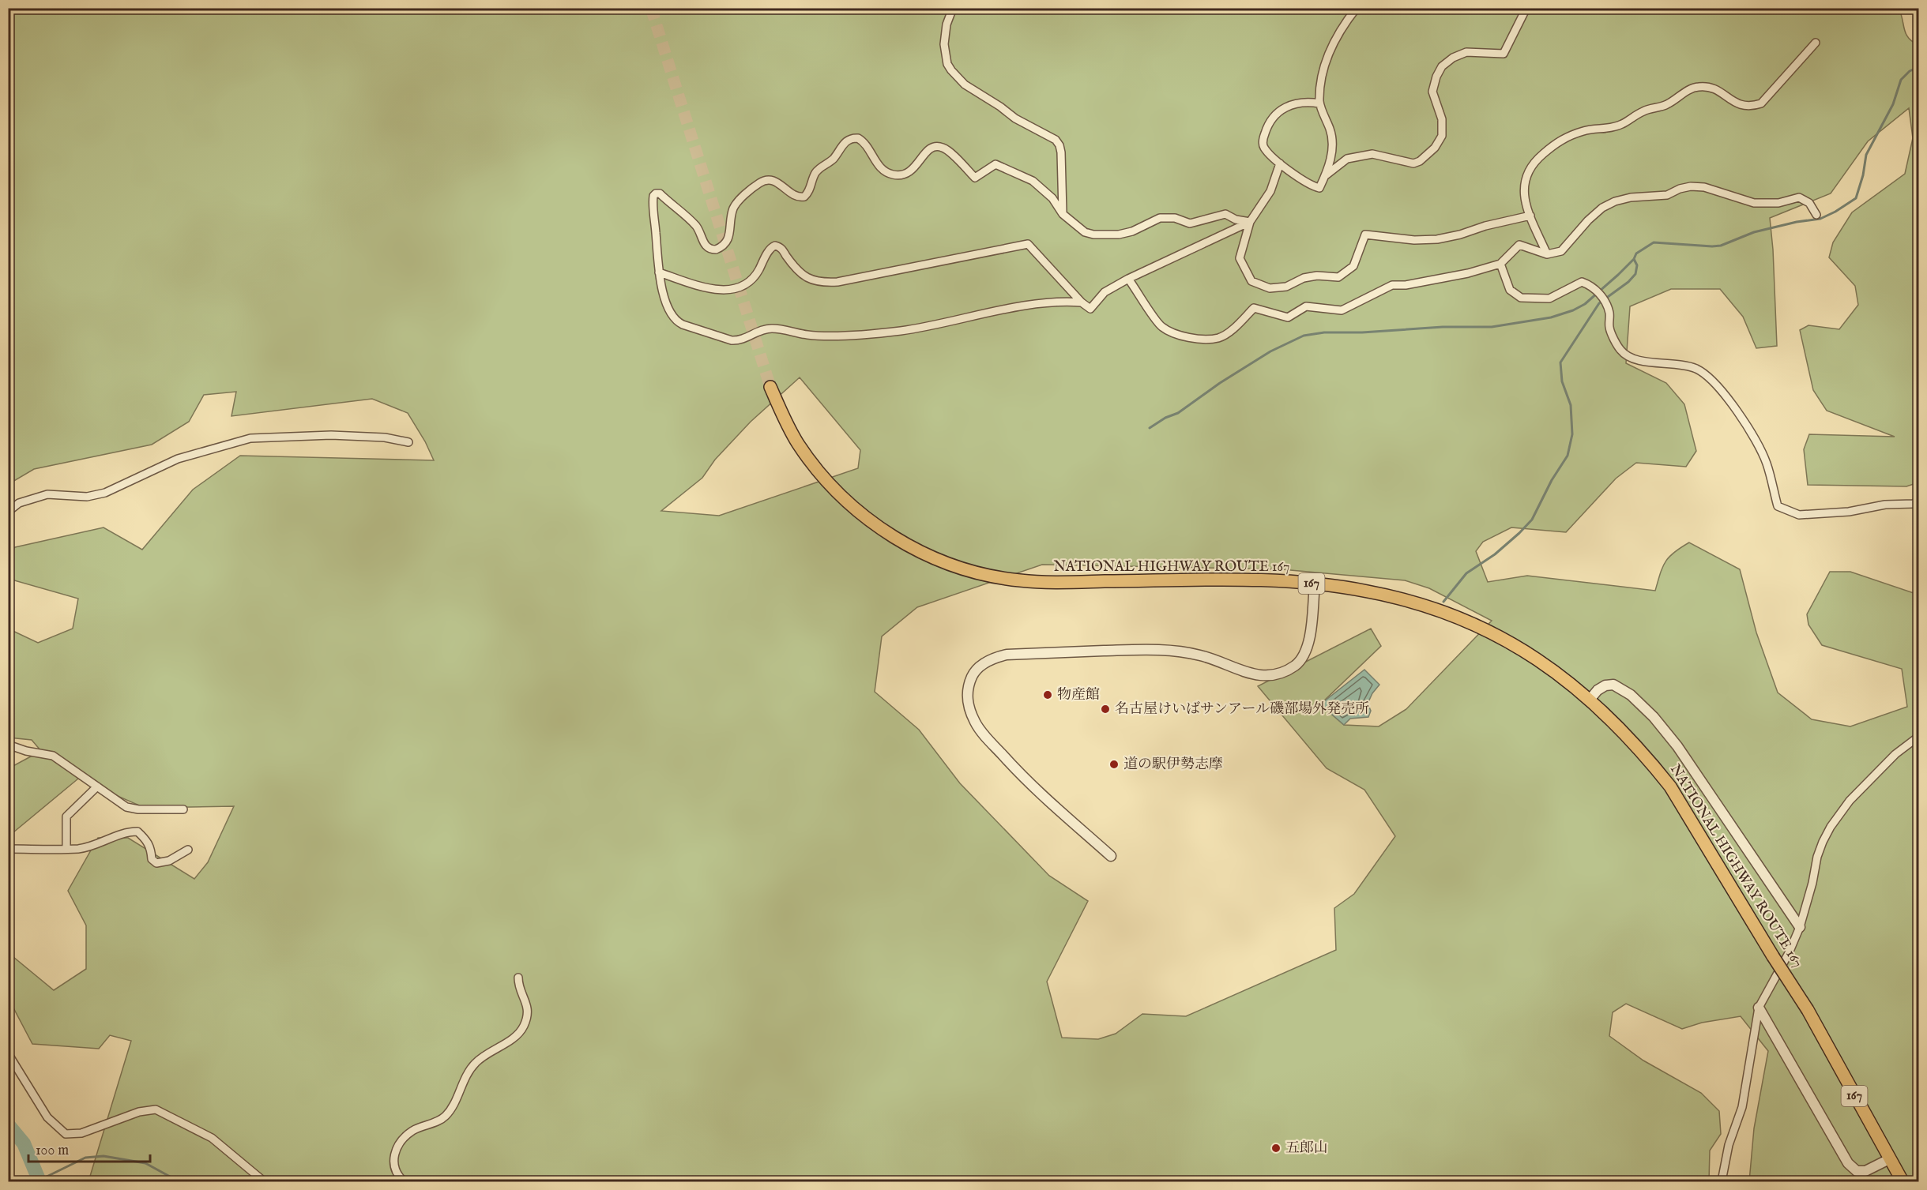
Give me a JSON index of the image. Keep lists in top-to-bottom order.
{
  "streets": {
    "highway": ["NATIONAL HIGHWAY ROUTE 167", "167"]
  },
  "places": [
    "物産館",
    "名古屋けいばサンアール磯部場外発売所",
    "道の駅伊勢志摩",
    "五郎山"
  ],
  "scale_bar": "100 m"
}
